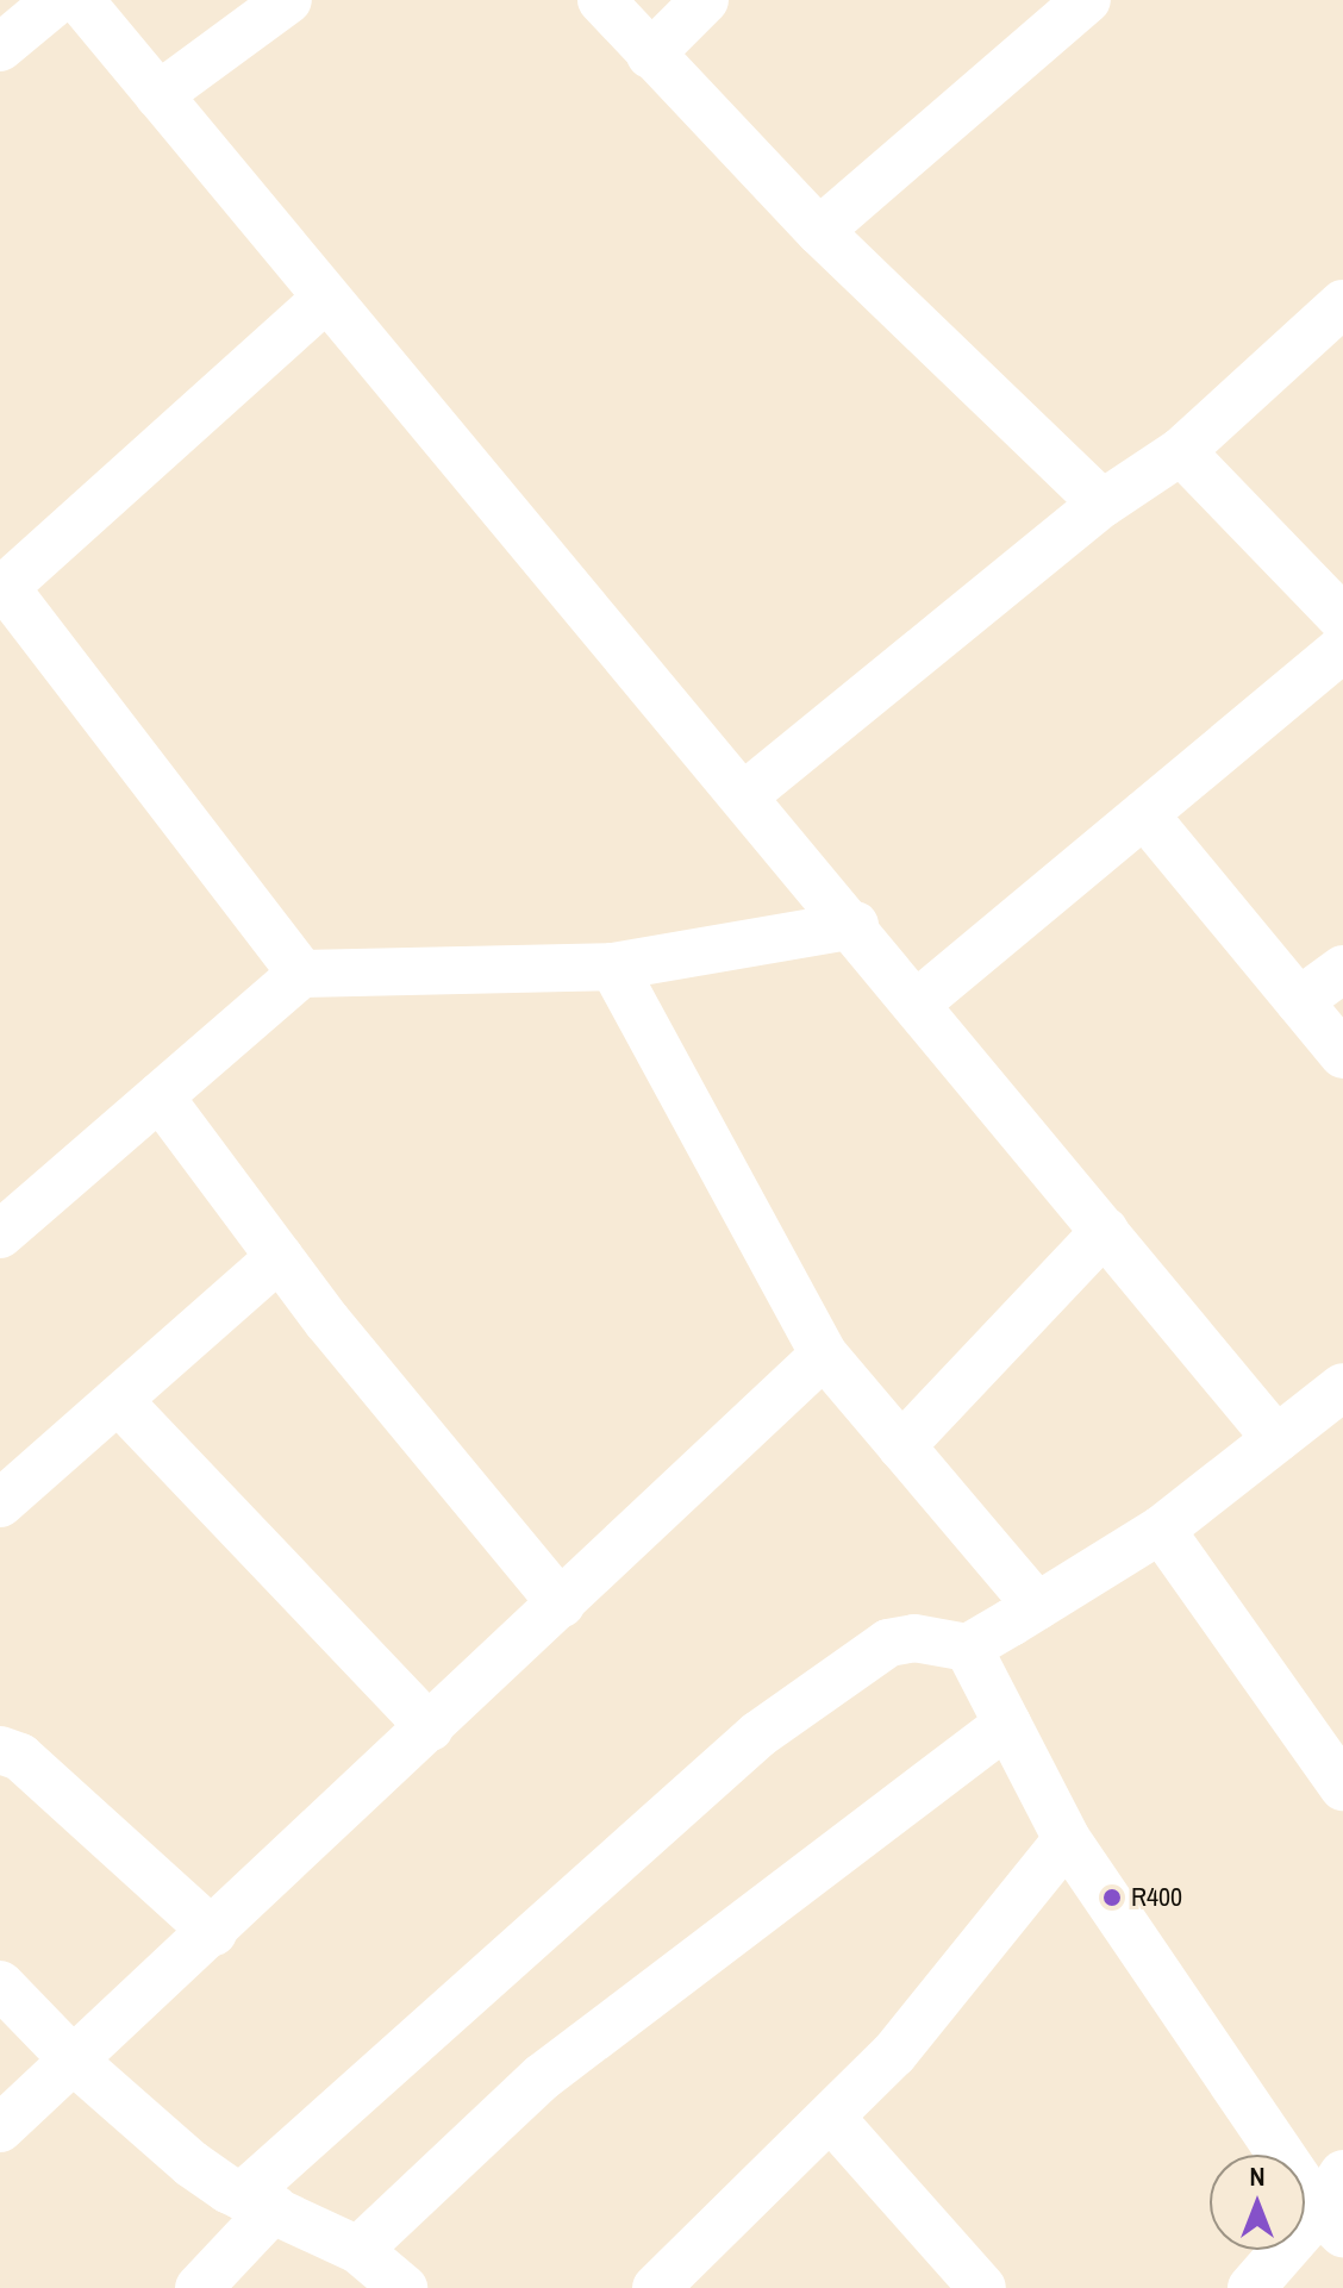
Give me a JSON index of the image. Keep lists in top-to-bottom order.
{
  "places": ["R400"],
  "north": "top"
}
